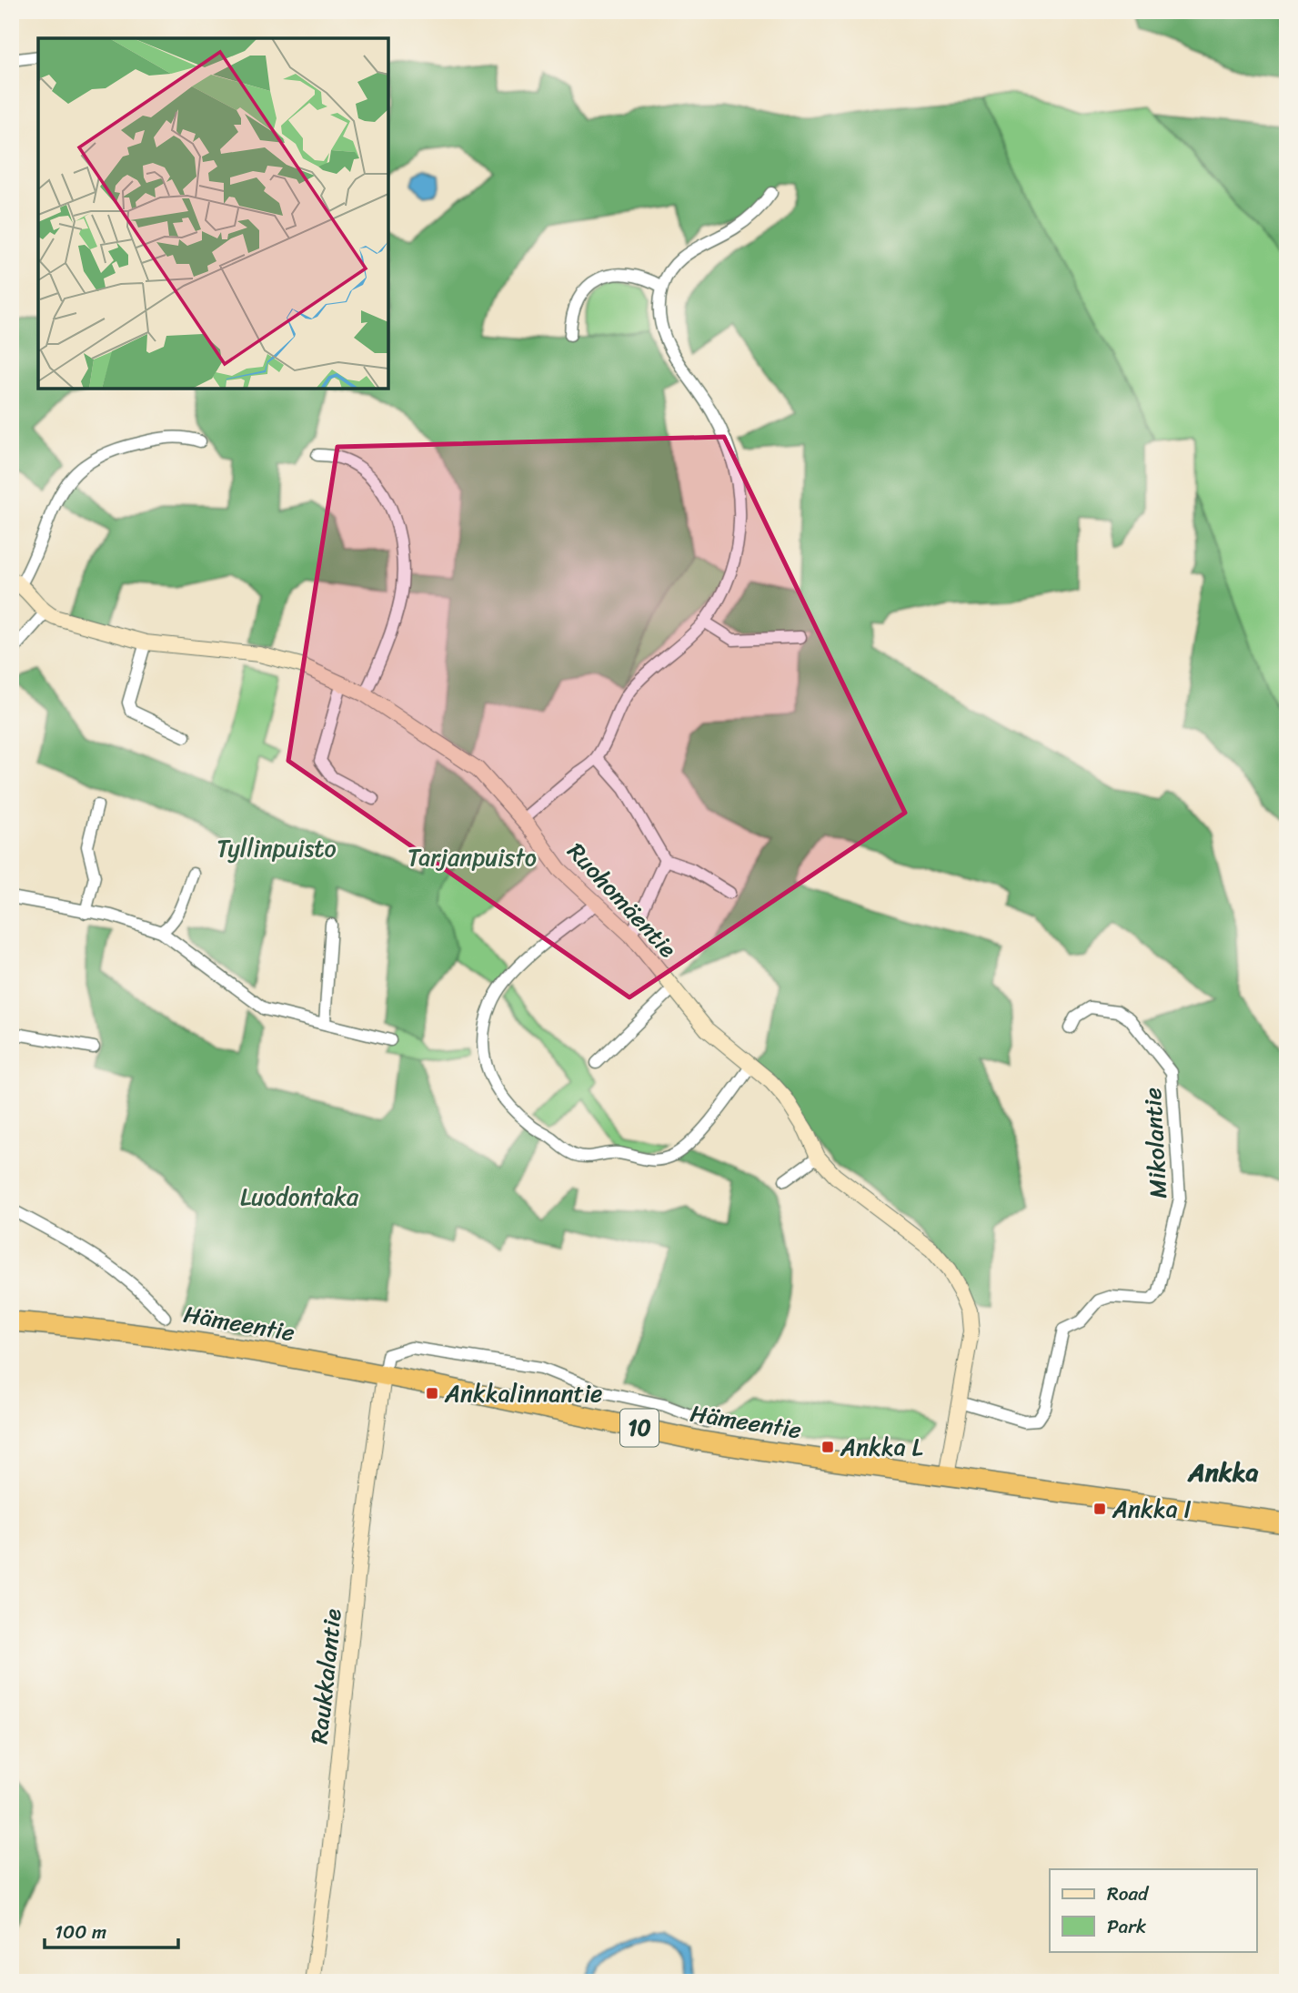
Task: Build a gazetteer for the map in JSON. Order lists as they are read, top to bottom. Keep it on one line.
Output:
{"streets":{"highway":["Hämeentie","10"],"street":["Ruohomäentie","Mikolantie","Raukkalantie"]},"crossings":[["Ruohomäentie","Mikolantie"],["Ruohomäentie","Hämeentie"],["Hämeentie","Raukkalantie"]],"districts":["Ankka"],"parks":["Tyllinpuisto","Tarjanpuisto","Luodontaka"],"places":{"transit":["Ankkalinnantie","Ankka L","Ankka I"]},"legend":["Road","Park"],"scale_bar":"100 m"}
